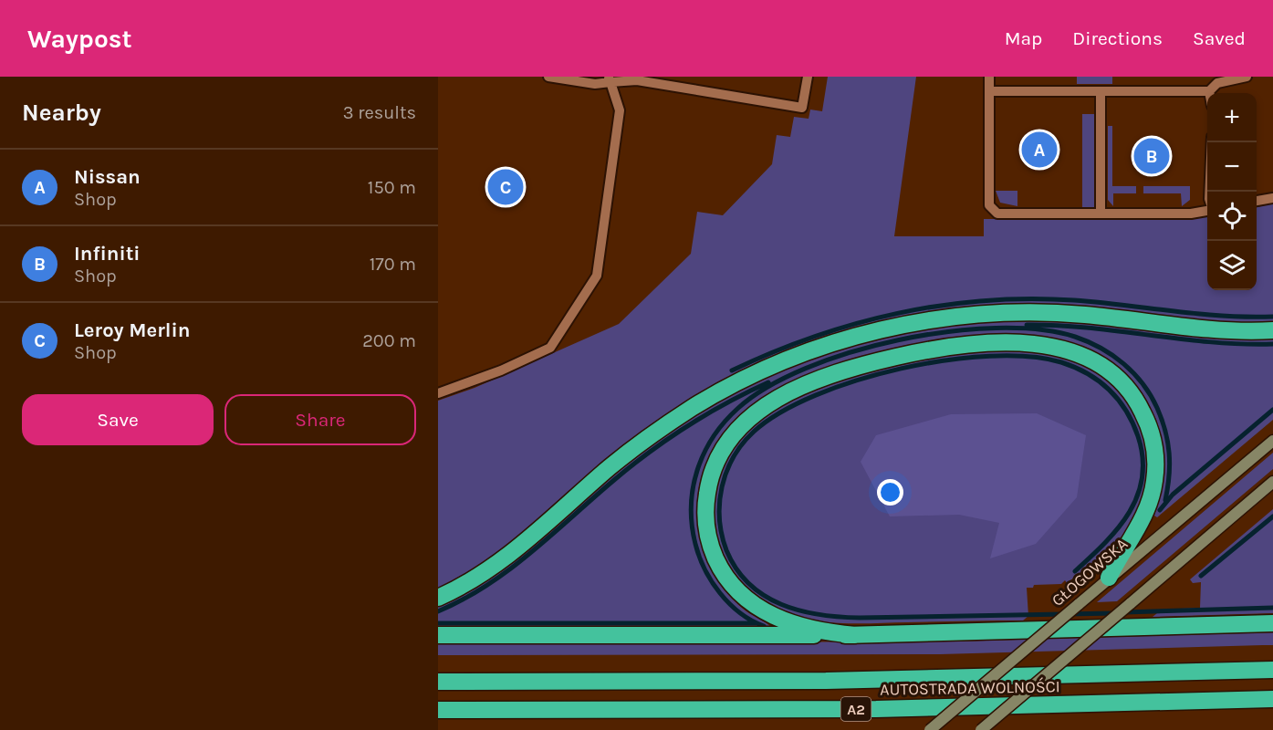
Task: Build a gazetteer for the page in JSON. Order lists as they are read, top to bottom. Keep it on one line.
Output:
{"streets":{"highway":["AUTOSTRADA WOLNOŚCI","A2"],"main road":["GŁOGOWSKA"]},"page":{"header":"Waypost","nav":["Map","Directions","Saved"],"heading":["Nearby","3 results"],"map_buttons":["+","−"],"pins":["A","B","C"],"list":[{"mark":"A","name":"Nissan","note":"Shop","value":"150 m"},{"mark":"B","name":"Infiniti","note":"Shop","value":"170 m"},{"mark":"C","name":"Leroy Merlin","note":"Shop","value":"200 m"}],"buttons":["Save","Share"]}}
